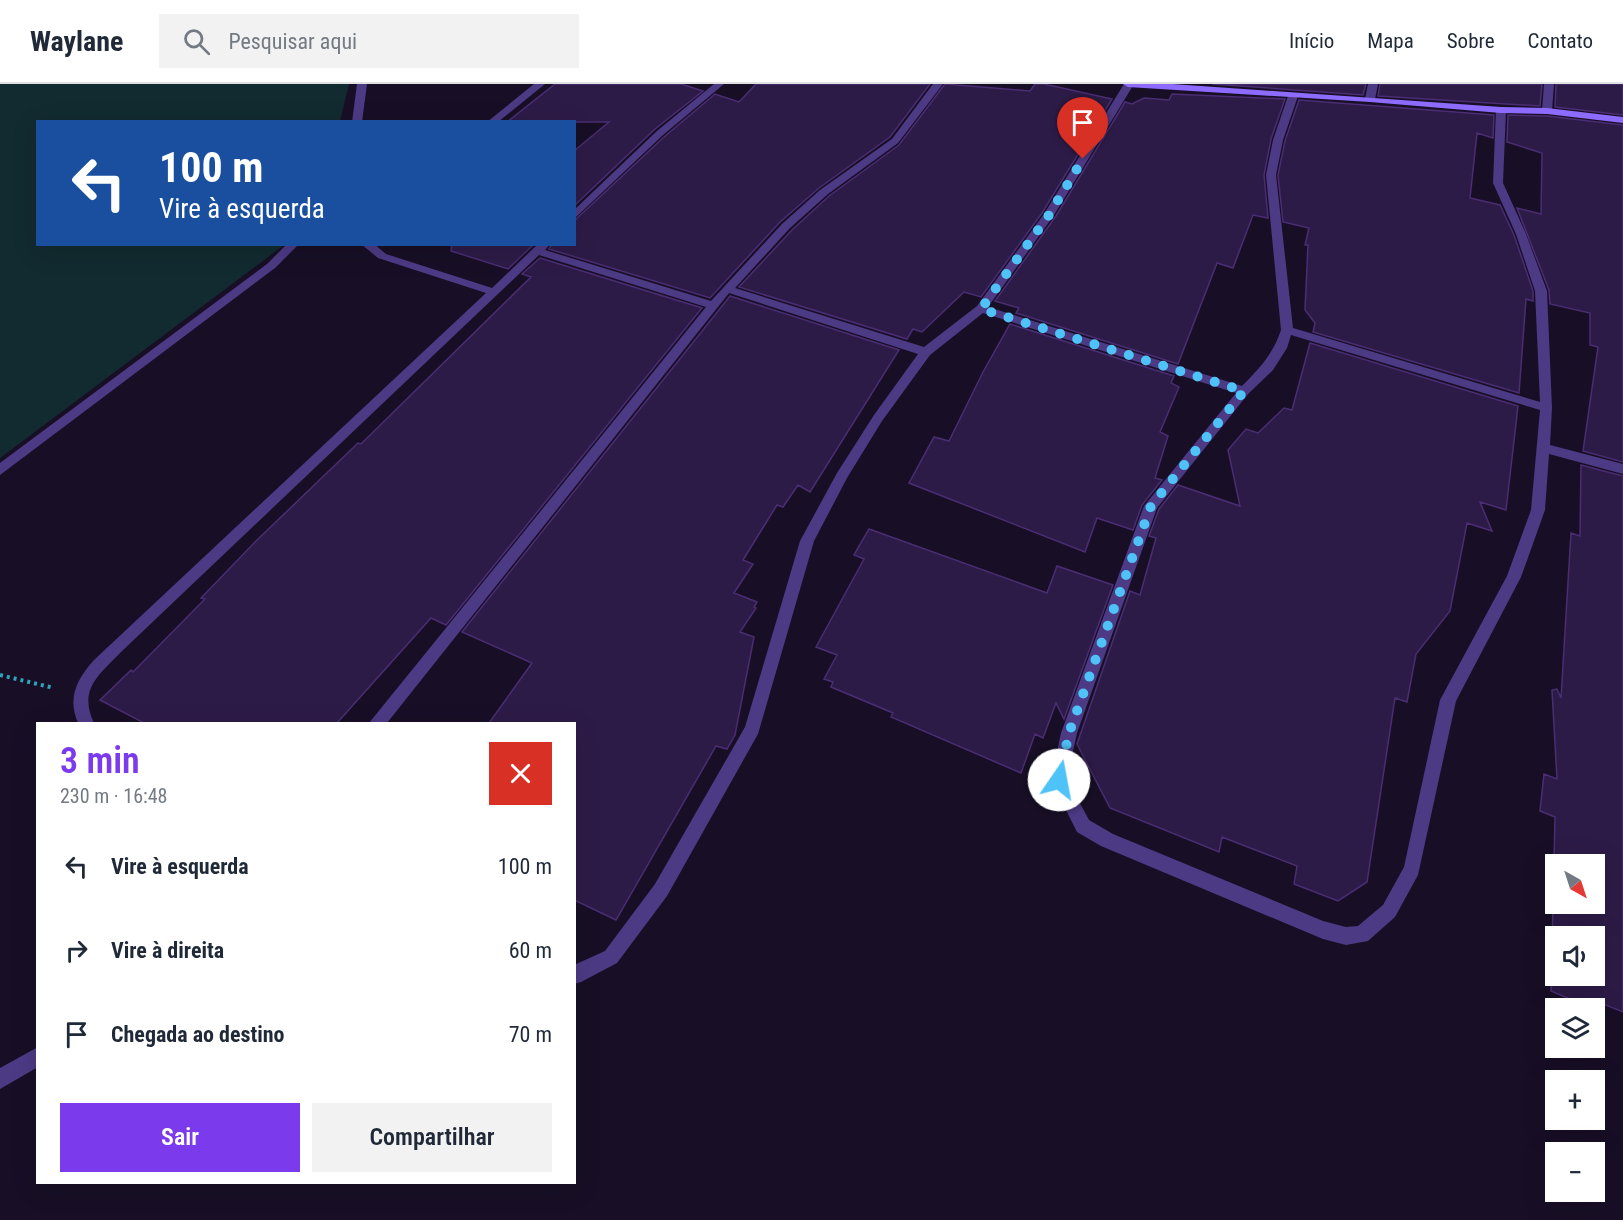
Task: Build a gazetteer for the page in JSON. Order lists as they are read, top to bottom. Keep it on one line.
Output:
{"north":"bottom right","page":{"header":"Waylane","search":"Pesquisar aqui","nav":["Início","Mapa","Sobre","Contato"],"turn":["100 m","Vire à esquerda"],"heading":["3 min","230 m · 16:48"],"list":[{"name":"Vire à esquerda","value":"100 m"},{"name":"Vire à direita","value":"60 m"},{"name":"Chegada ao destino","value":"70 m"}],"map_buttons":["+","−"],"buttons":["Sair","Compartilhar"]}}
